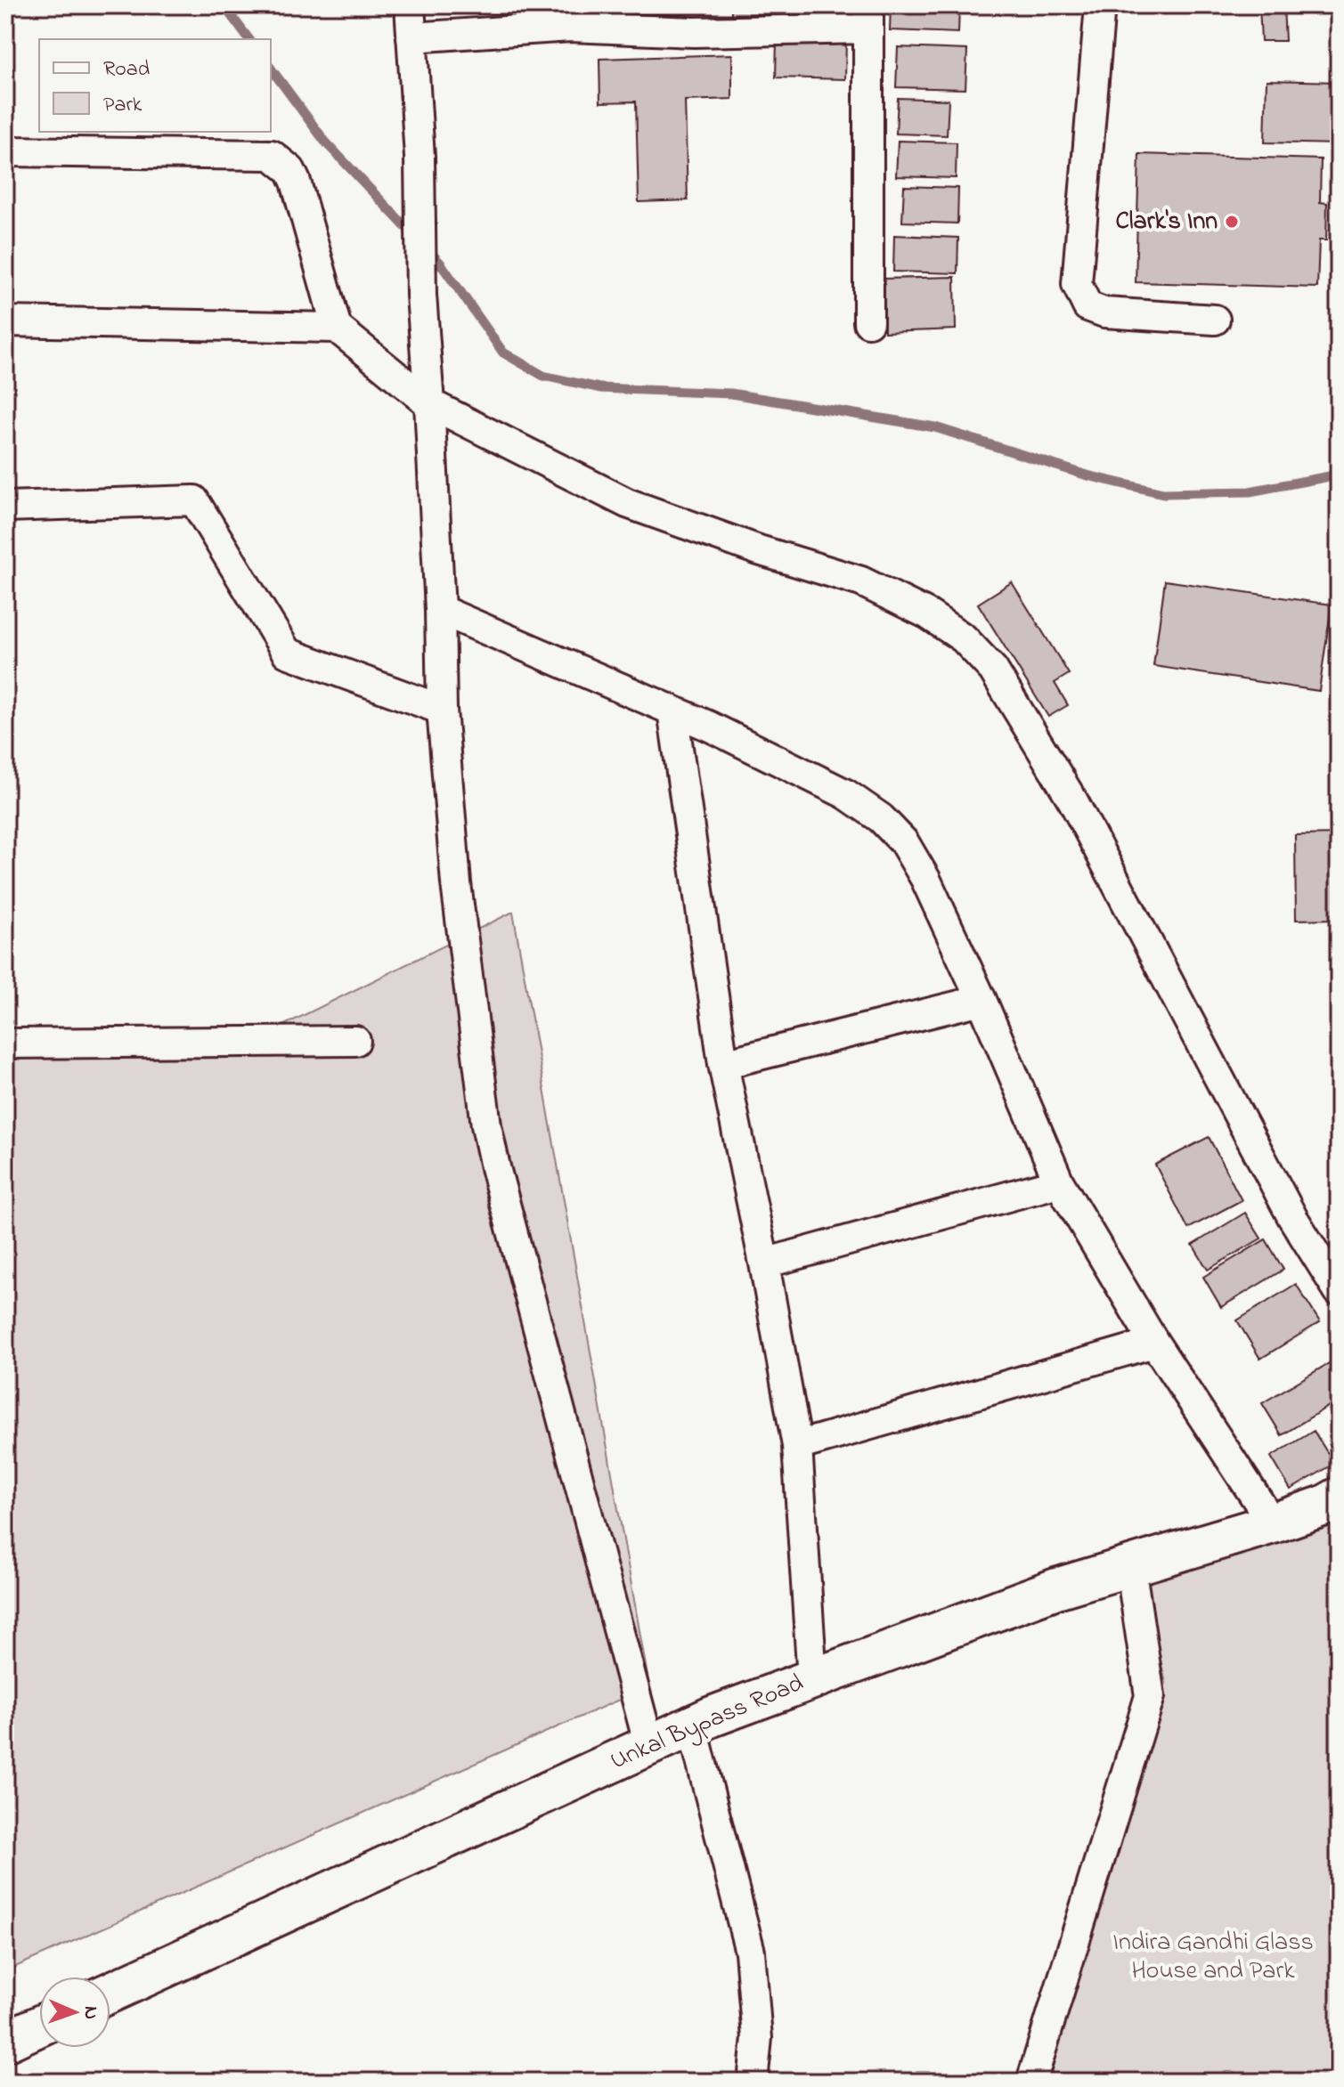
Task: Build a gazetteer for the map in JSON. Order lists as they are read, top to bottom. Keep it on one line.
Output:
{"streets":{"main road":["Unkal Bypass Road"]},"parks":["Indira Gandhi Glass House and Park"],"places":["Clark's Inn"],"legend":["Road","Park"],"north":"right"}
